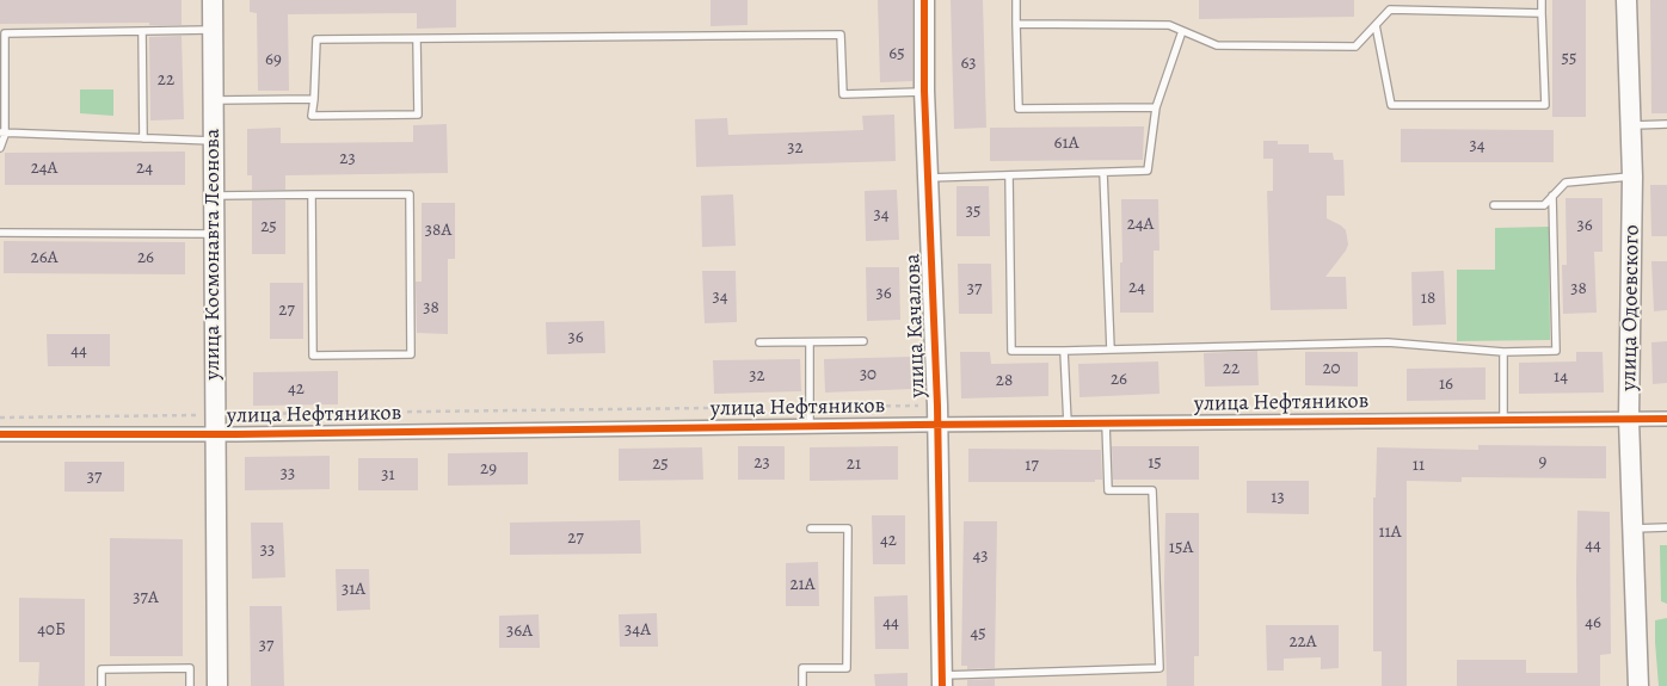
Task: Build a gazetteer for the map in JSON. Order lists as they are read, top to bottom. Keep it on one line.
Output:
{"streets":{"street":["улица Космонавта Леонова","улица Одоевского","улица Качалова","улица Нефтяников"]},"crossings":[["улица Космонавта Леонова","улица Нефтяников"],["улица Одоевского","улица Нефтяников"],["улица Качалова","улица Нефтяников"]],"house_numbers":["65","55","69","63","22","61А","34","32","23","24А","24","35","34","24А","36","25","38А","26А","26","24","37","38","36","34","18","38","27","36","44","22","20","30","32","14","26","28","16","42","9","23","15","25","21","17","11","29","33","31","37","13","11А","27","42","44","15А","33","43","21А","31А","37А","44","46","40Б","34А","36А","45","22А","37"]}
